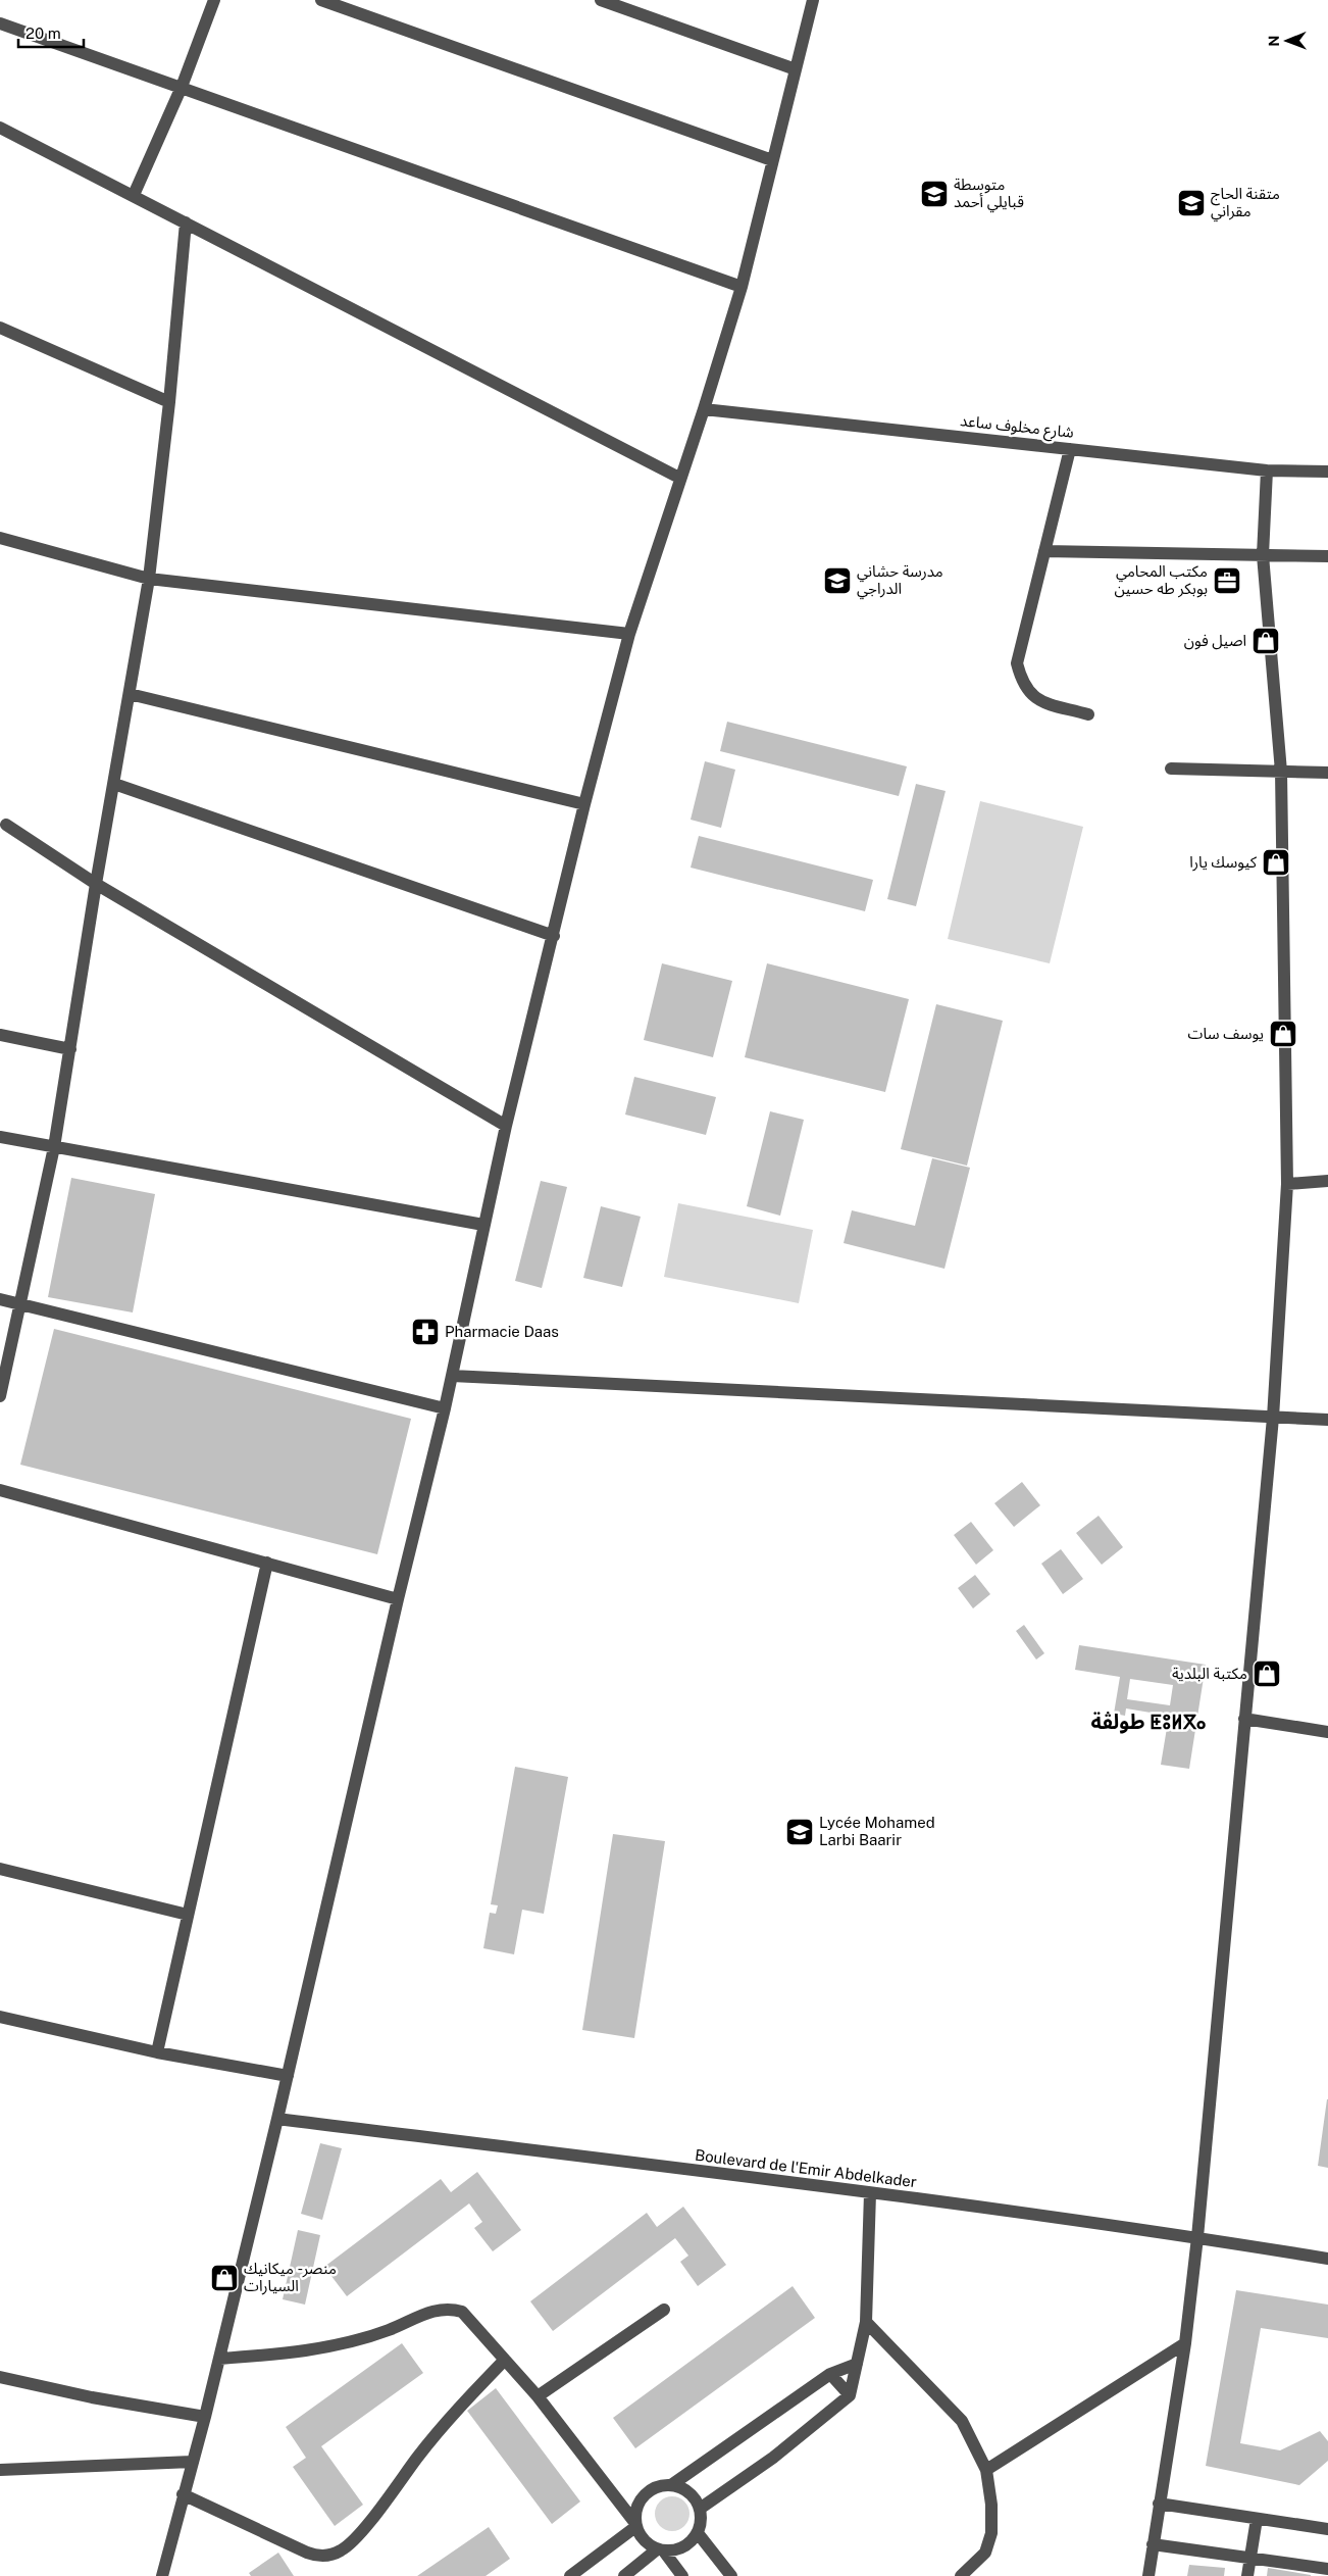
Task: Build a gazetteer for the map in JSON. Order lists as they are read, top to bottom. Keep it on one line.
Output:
{"streets":{"street":["شارع مخلوف ساعد","Boulevard de l'Emir Abdelkader"]},"districts":["طولڤة ⵟⵓⵍⴳⴰ"],"places":{"school or university":["متوسطة قبايلي أحمد","متقنة الحاج مقراني","مدرسة حشاني الدراجي","Lycée Mohamed Larbi Baarir"],"office":["مكتب المحامي بوبكر طه حسين"],"shop":["اصيل فون","كيوسك يارا","يوسف سات","مكتبة البلدية","منصر - ميكانيك السيارات"],"pharmacy":["Pharmacie Daas"]},"scale_bar":"20 m","north":"left"}
